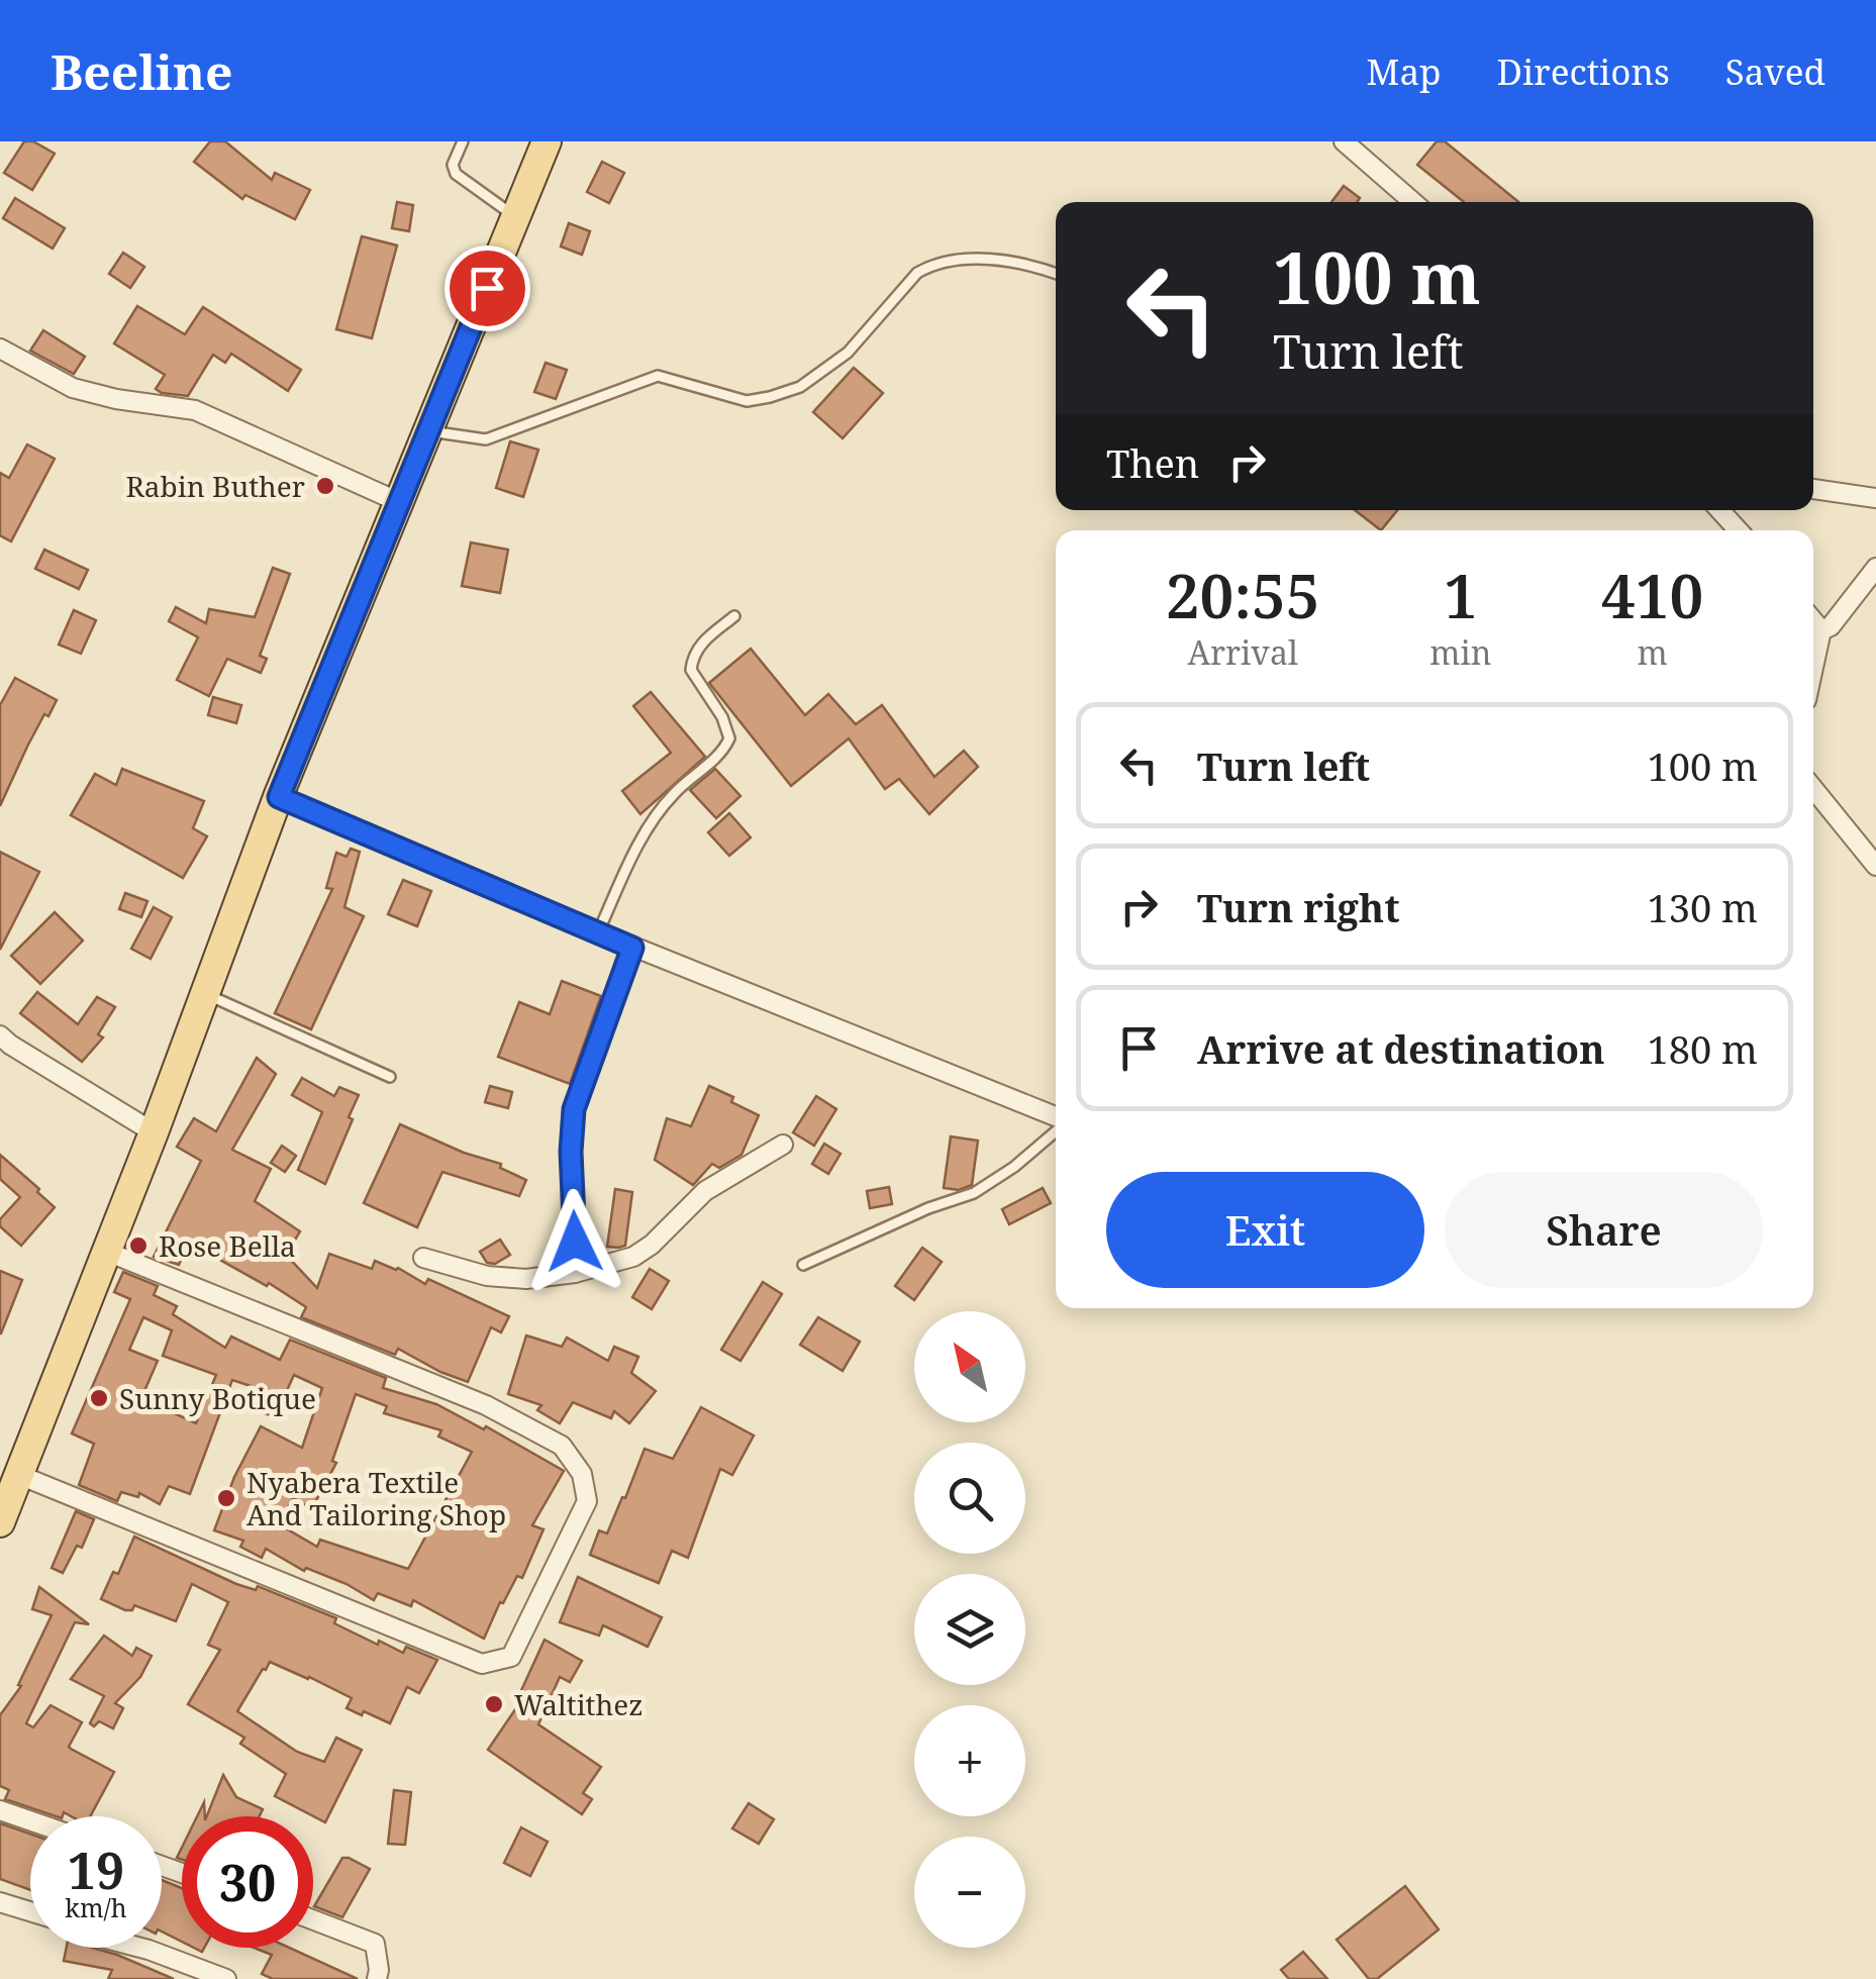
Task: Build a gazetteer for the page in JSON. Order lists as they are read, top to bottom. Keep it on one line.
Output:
{"places":["Rabin Buther","Rose Bella","Sunny Botique","Nyabera Textile And Tailoring Shop","Waltithez"],"north":"top left","page":{"header":"Beeline","nav":["Map","Directions","Saved"],"turn":["100 m","Turn left"],"then":"Then","eta":["20:55","Arrival","1","min","410","m"],"list":[{"name":"Turn left","value":"100 m"},{"name":"Turn right","value":"130 m"},{"name":"Arrive at destination","value":"180 m"}],"buttons":["Exit","Share"],"map_buttons":["+","−"],"speed":"19 km/h","limit":"30"}}
